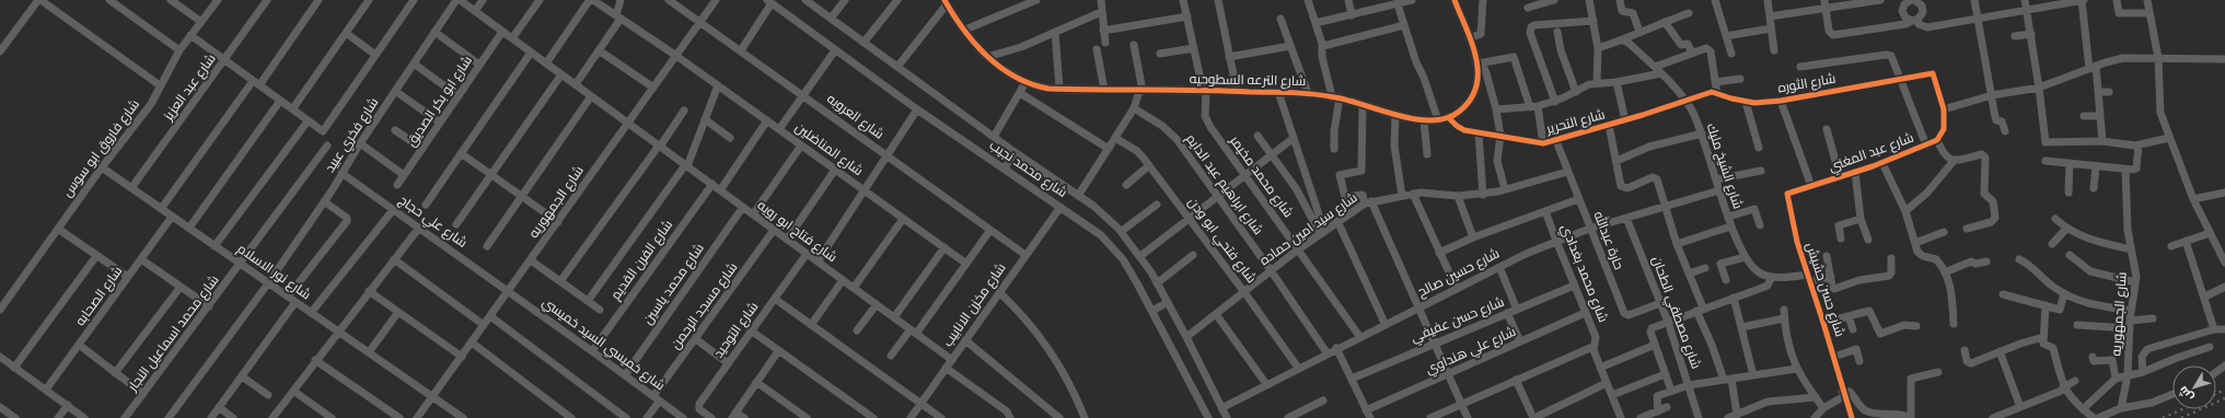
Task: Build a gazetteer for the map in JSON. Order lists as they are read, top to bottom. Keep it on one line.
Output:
{"streets":{"street":["شارع الترعه السطوحيه","شارع الثوره","شارع عبد العزيز","شارع ابو بكر الصديق","شارع العروبه","شارع التحرير","شارع فخري عبيد","شارع فاروق ابو سوس","شارع المناضلين","شارع عبد المغني","شارع الشيخ مليك","شارع محمد نجيب","شارع محمد مخيمر","شارع ابراهيم عبد الدايم","شارع الجمهوريه","شارع علي حجاج","شارع سيد امين حماده","شارع فتاح ابو رويه","شارع فتحي ابو ودن","حارة عبدالله","شارع الفرن القديم","شارع نور الاسلام","شارع حسين صالح","شارع محمد بغدادي","شارع محمد ياسين","شارع حسن حشيش","شارع الصحابه","شارع مخزن الانابيب","شارع مسجد الرحمن","شارع مصطفي الطحان","شارع حسن عفيفي","شارع التوحيد","شارع محمد اسماعيل النجار","شارع خميسي السيد خميسي","شارع علي هنداوي"]},"crossings":[["شارع الترعه السطوحيه","شارع التحرير"],["شارع الترعه السطوحيه","شارع محمد مخيمر"],["شارع الثوره","شارع التحرير"],["شارع الثوره","شارع الشيخ مليك"],["شارع عبد العزيز","شارع نور الاسلام"],["شارع العروبه","شارع الجمهوريه"],["شارع العروبه","شارع مخزن الانابيب"],["شارع التحرير","شارع الشيخ مليك"],["شارع التحرير","حارة عبدالله"],["شارع فخري عبيد","شارع علي حجاج"],["شارع فخري عبيد","شارع نور الاسلام"],["شارع فاروق ابو سوس","شارع نور الاسلام"],["شارع المناضلين","شارع الجمهوريه"],["شارع عبد المغني","شارع حسن حشيش"],["شارع الشيخ مليك","شارع حسين صالح"],["شارع محمد نجيب","شارع سيد امين حماده"],["شارع محمد نجيب","شارع حسين صالح"],["شارع محمد نجيب","شارع مخزن الانابيب"],["شارع محمد مخيمر","شارع سيد امين حماده"],["شارع محمد مخيمر","شارع حسين صالح"],["شارع ابراهيم عبد الدايم","شارع سيد امين حماده"],["شارع ابراهيم عبد الدايم","شارع حسين صالح"],["شارع الجمهوريه","شارع علي حجاج"],["شارع الجمهوريه","شارع فتاح ابو رويه"],["شارع الجمهوريه","شارع نور الاسلام"],["شارع الجمهوريه","شارع خميسي السيد خميسي"],["شارع علي حجاج","شارع خميسي السيد خميسي"],["شارع سيد امين حماده","شارع فتحي ابو ودن"],["شارع سيد امين حماده","حارة عبدالله"],["شارع فتاح ابو رويه","شارع الفرن القديم"],["شارع فتاح ابو رويه","شارع محمد ياسين"],["شارع فتاح ابو رويه","شارع مخزن الانابيب"],["شارع فتاح ابو رويه","شارع مسجد الرحمن"],["شارع فتاح ابو رويه","شارع التوحيد"],["شارع فتحي ابو ودن","شارع حسين صالح"],["حارة عبدالله","شارع حسين صالح"],["حارة عبدالله","شارع مصطفي الطحان"],["شارع الفرن القديم","شارع خميسي السيد خميسي"],["شارع نور الاسلام","شارع الصحابه"],["شارع نور الاسلام","شارع محمد اسماعيل النجار"],["شارع حسين صالح","شارع محمد بغدادي"],["شارع حسين صالح","شارع مصطفي الطحان"],["شارع محمد بغدادي","شارع حسن عفيفي"],["شارع محمد بغدادي","شارع علي هنداوي"],["شارع محمد ياسين","شارع خميسي السيد خميسي"],["شارع مسجد الرحمن","شارع خميسي السيد خميسي"]],"north":"bottom left"}
